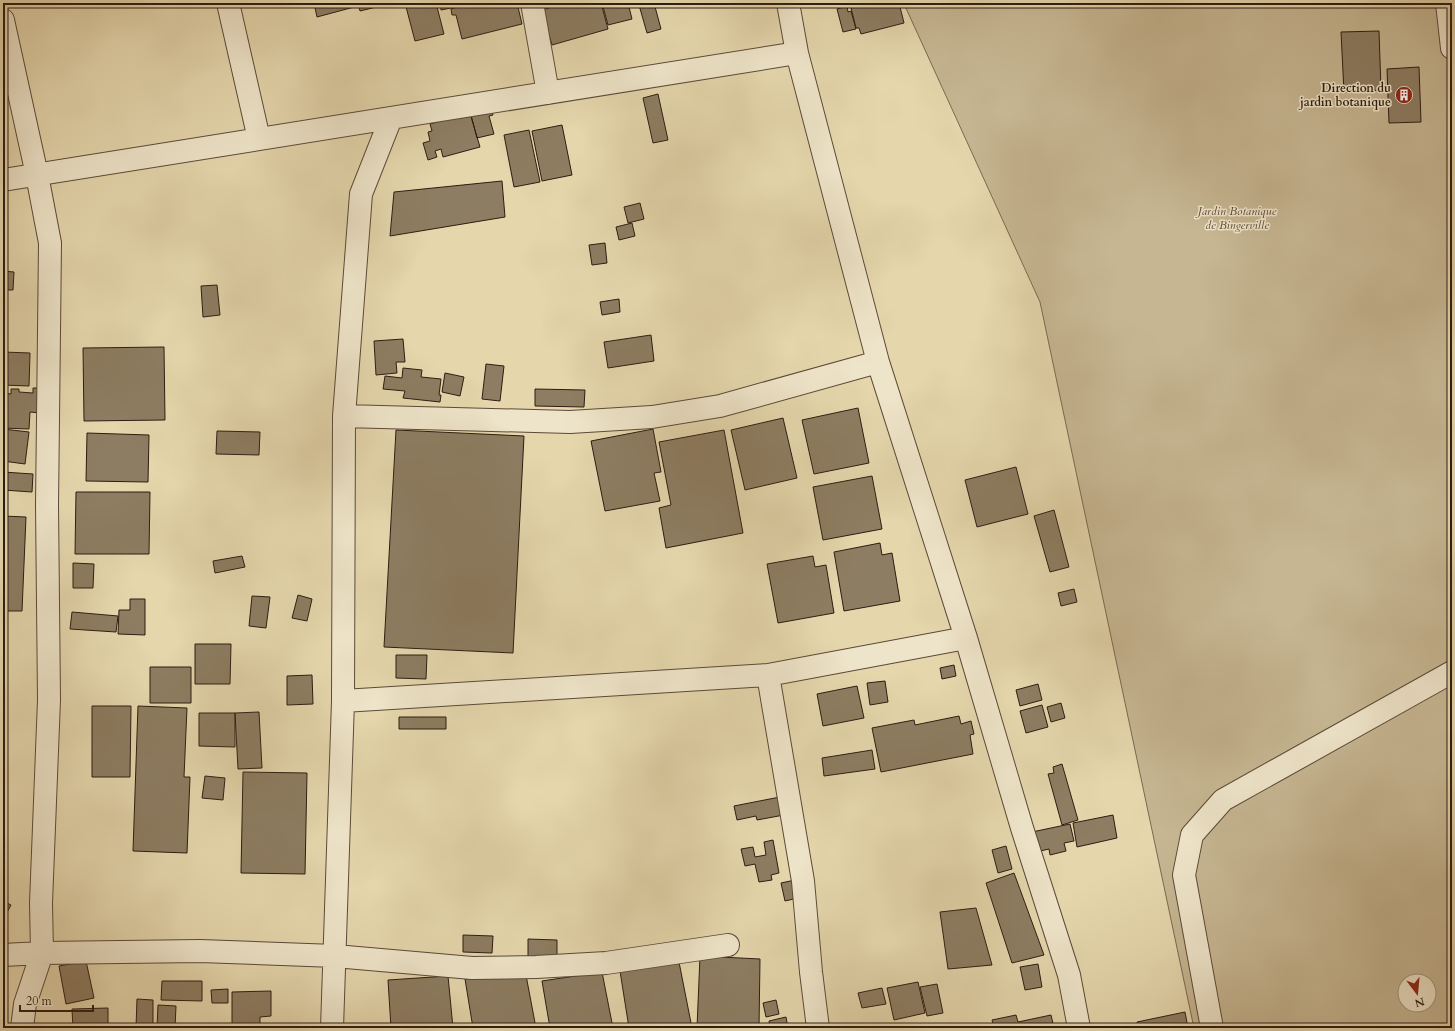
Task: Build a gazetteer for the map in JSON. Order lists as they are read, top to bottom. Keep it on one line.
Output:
{"parks":["Jardin Botanique de Bingerville"],"places":{"building":["Direction du jardin botanique"]},"scale_bar":"20 m","north":"bottom"}
